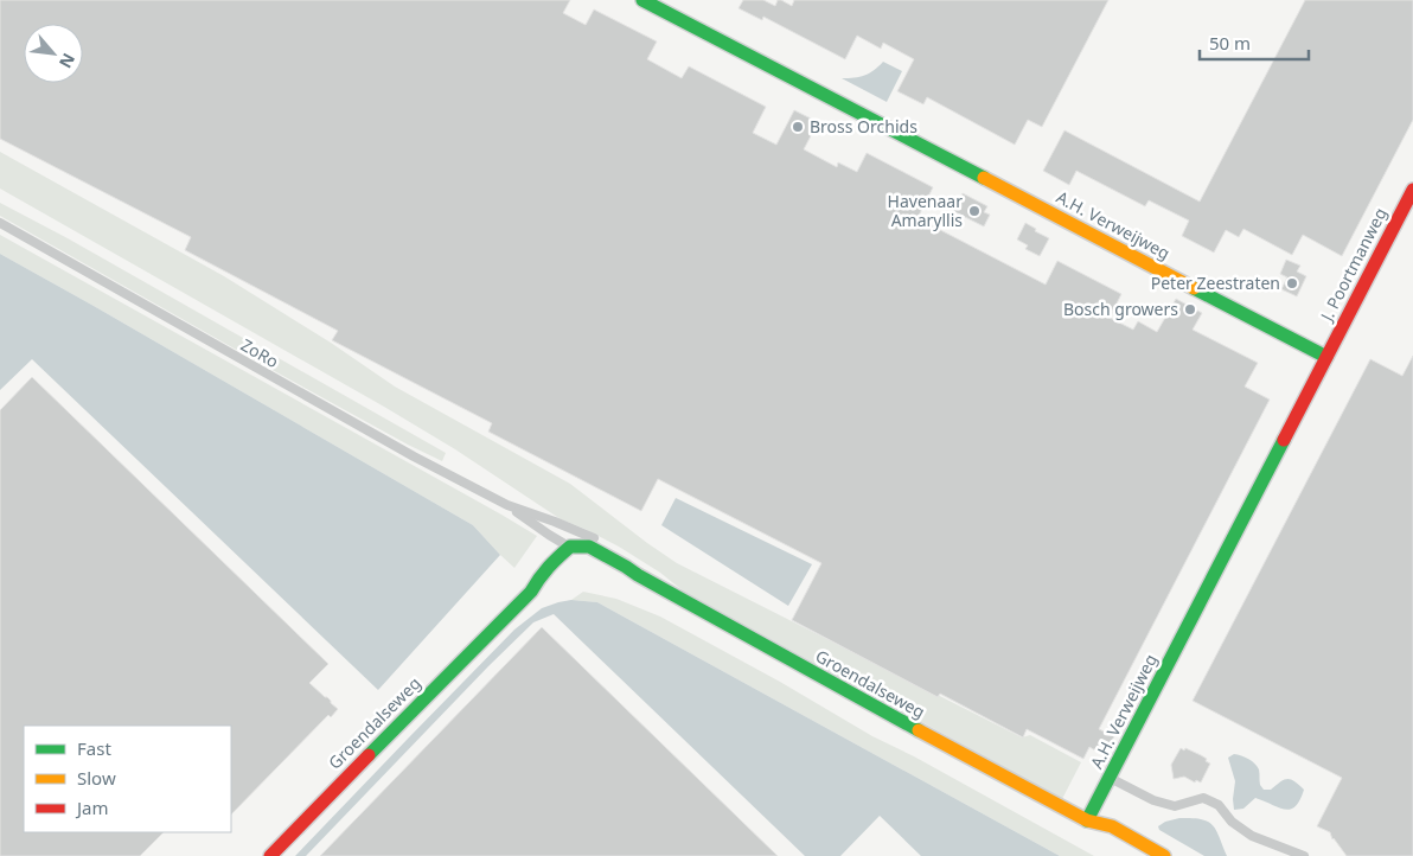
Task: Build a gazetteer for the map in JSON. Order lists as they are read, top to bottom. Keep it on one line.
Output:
{"streets":{"street":["A.H. Verweijweg","J. Poortmanweg","Groendalseweg"],"lane":["ZoRo"]},"crossings":[["A.H. Verweijweg","J. Poortmanweg"],["A.H. Verweijweg","Groendalseweg"],["ZoRo","Groendalseweg"]],"places":["Bross Orchids","Havenaar Amaryllis","Peter Zeestraten","Bosch growers"],"legend":["Fast","Slow","Jam"],"scale_bar":"50 m","north":"bottom right"}
